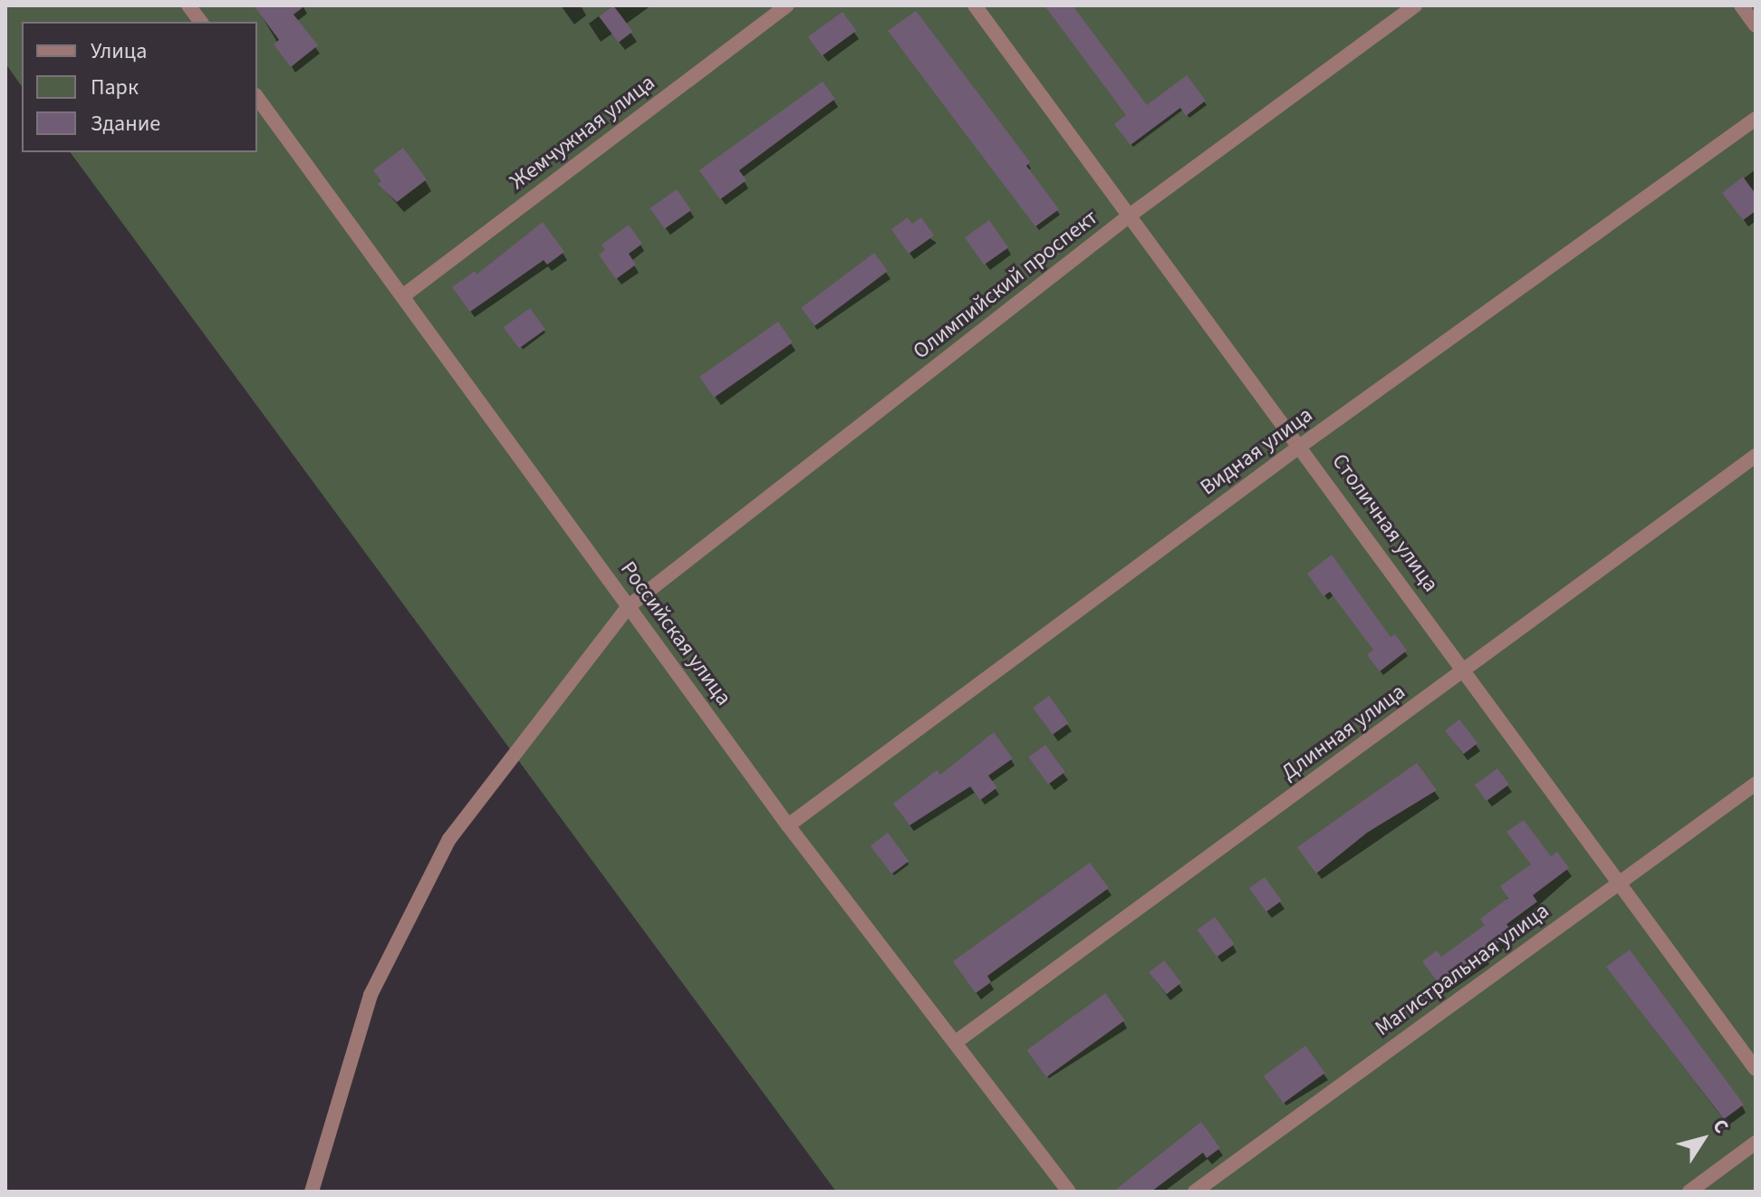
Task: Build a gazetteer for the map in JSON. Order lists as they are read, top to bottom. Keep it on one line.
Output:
{"streets":{"street":["Жемчужная улица","Олимпийский проспект","Видная улица","Столичная улица","Российская улица","Длинная улица","Магистральная улица"]},"crossings":[["Жемчужная улица","Российская улица"],["Олимпийский проспект","Столичная улица"],["Олимпийский проспект","Российская улица"],["Видная улица","Столичная улица"],["Видная улица","Российская улица"],["Столичная улица","Длинная улица"],["Столичная улица","Магистральная улица"],["Российская улица","Длинная улица"]],"legend":["Улица","Парк","Здание"],"north":"top right"}
